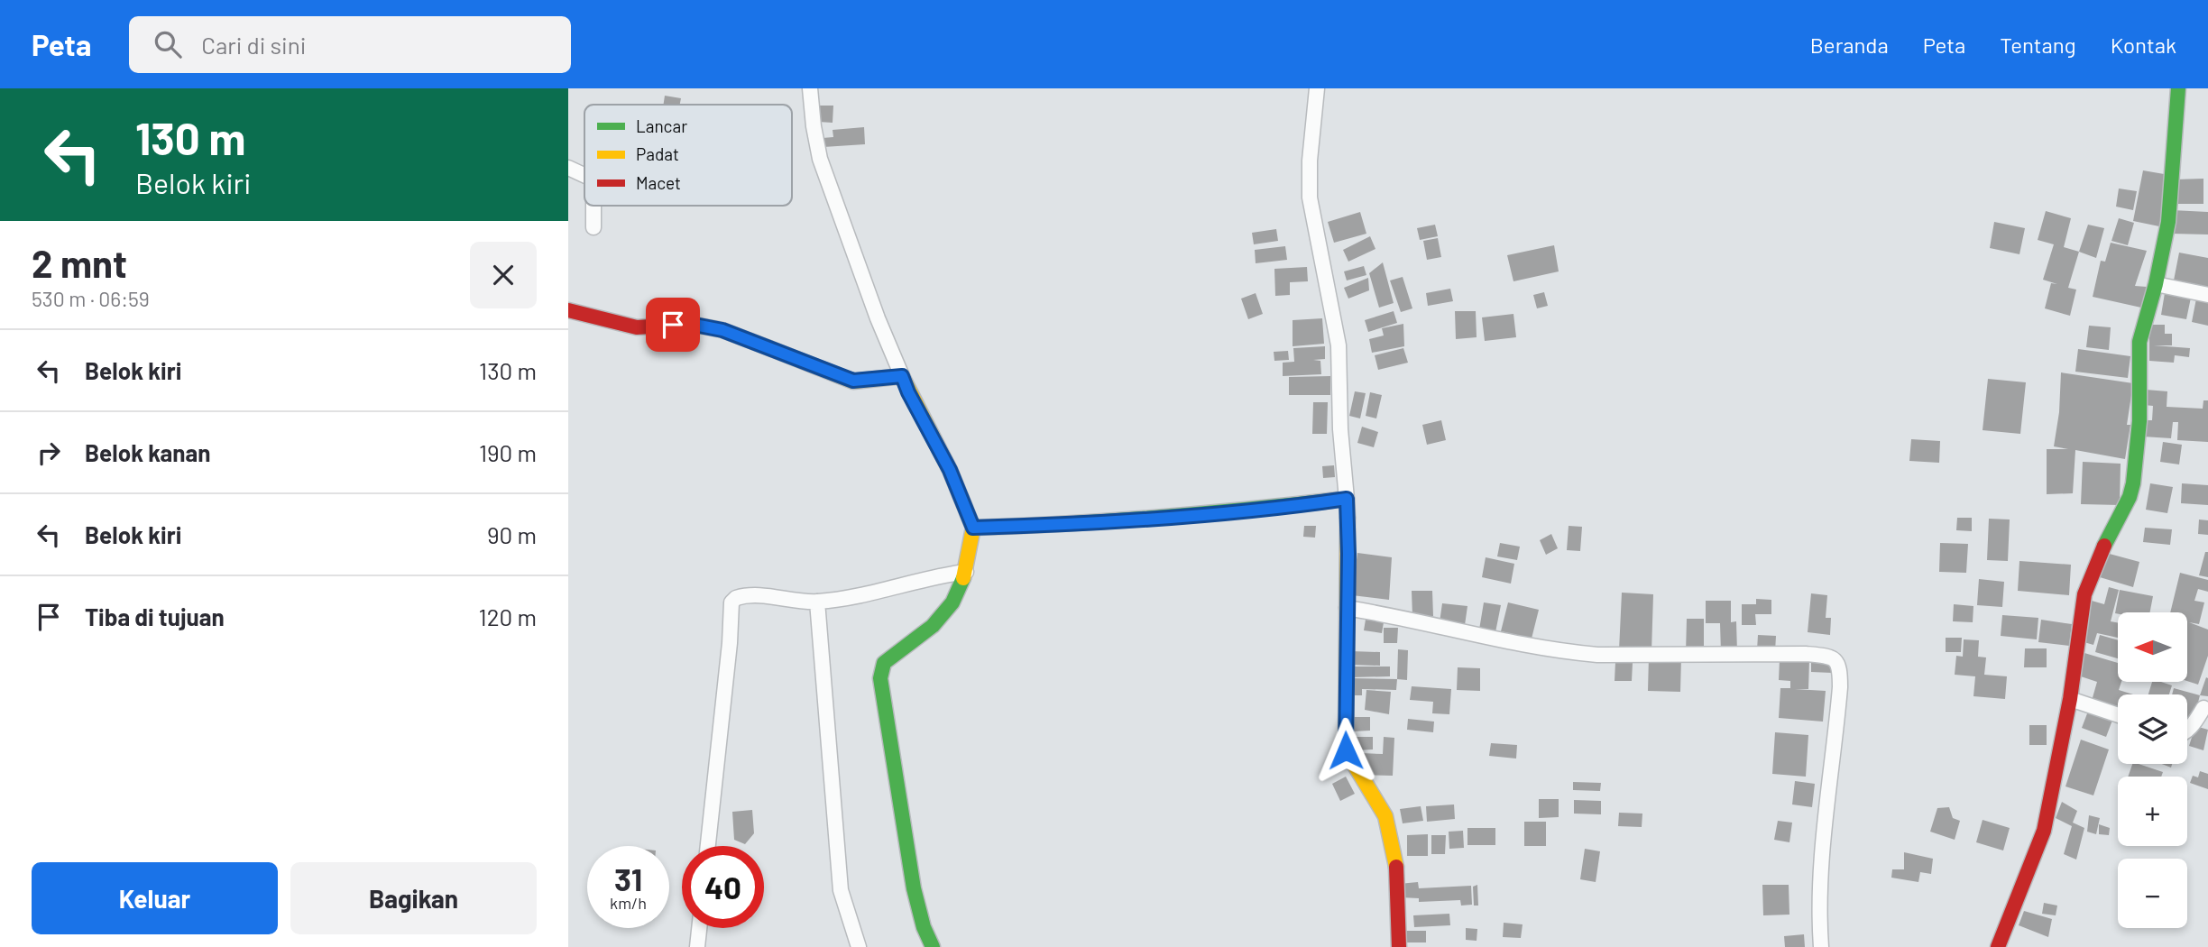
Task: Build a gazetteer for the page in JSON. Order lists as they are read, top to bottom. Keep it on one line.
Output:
{"legend":["Lancar","Padat","Macet"],"north":"left","page":{"header":"Peta","search":"Cari di sini","nav":["Beranda","Peta","Tentang","Kontak"],"turn":["130 m","Belok kiri"],"heading":["2 mnt","530 m · 06:59"],"list":[{"name":"Belok kiri","value":"130 m"},{"name":"Belok kanan","value":"190 m"},{"name":"Belok kiri","value":"90 m"},{"name":"Tiba di tujuan","value":"120 m"}],"map_buttons":["+","−"],"speed":"31 km/h","limit":"40","buttons":["Keluar","Bagikan"]}}
